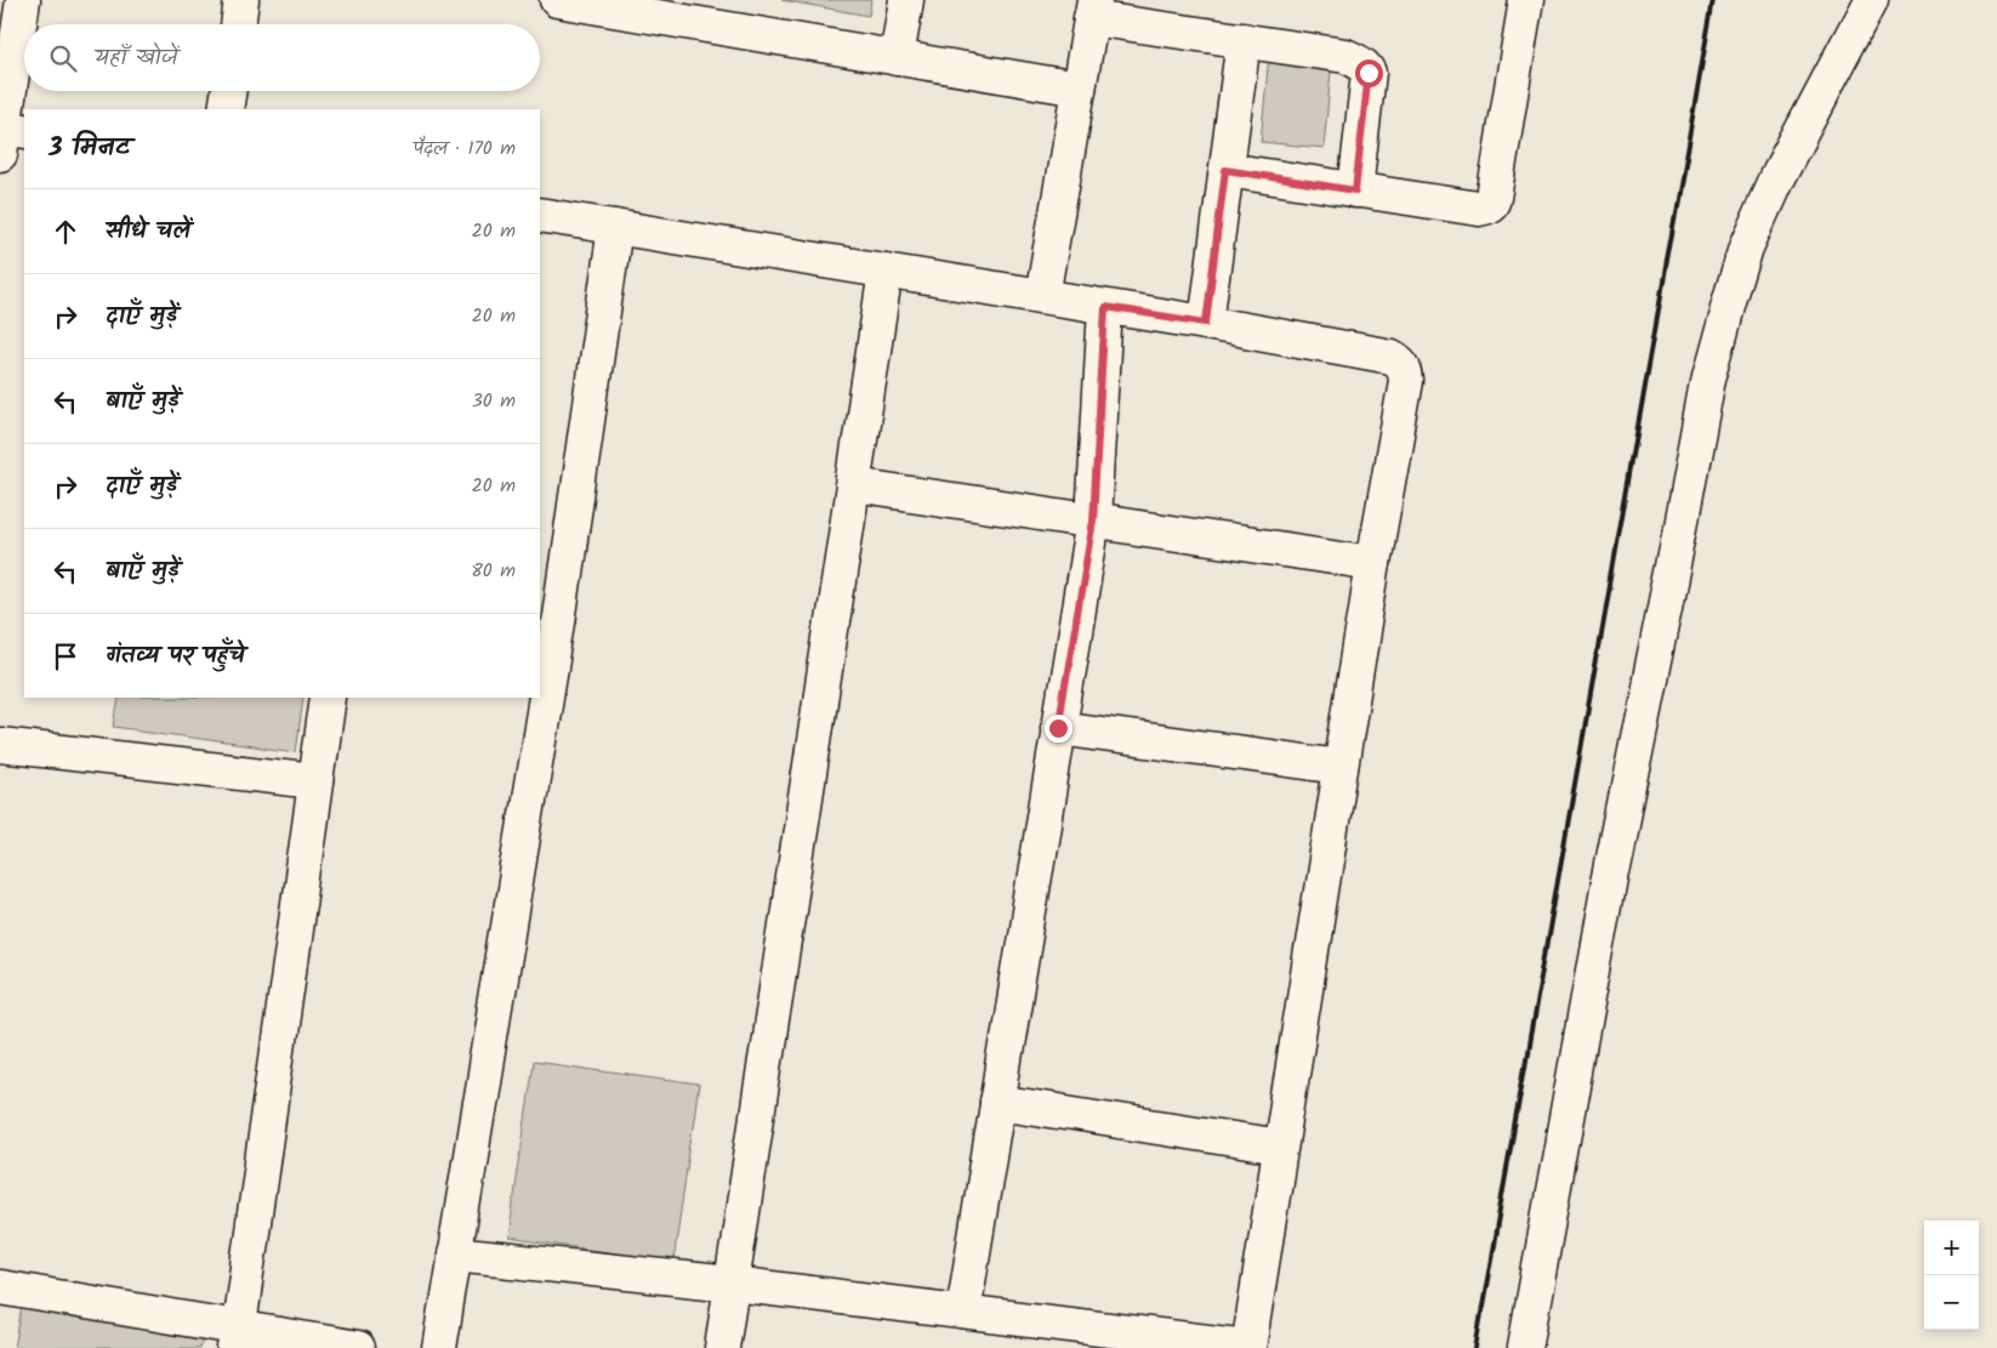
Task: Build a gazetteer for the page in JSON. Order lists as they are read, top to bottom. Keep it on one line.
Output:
{"page":{"search":"यहाँ खोजें","heading":["3 मिनट","पैदल · 170 m"],"list":[["सीधे चलें","20 m"],["दाएँ मुड़ें","20 m"],["बाएँ मुड़ें","30 m"],["दाएँ मुड़ें","20 m"],["बाएँ मुड़ें","80 m"],"गंतव्य पर पहुँचे"],"map_buttons":["+","−"]}}
